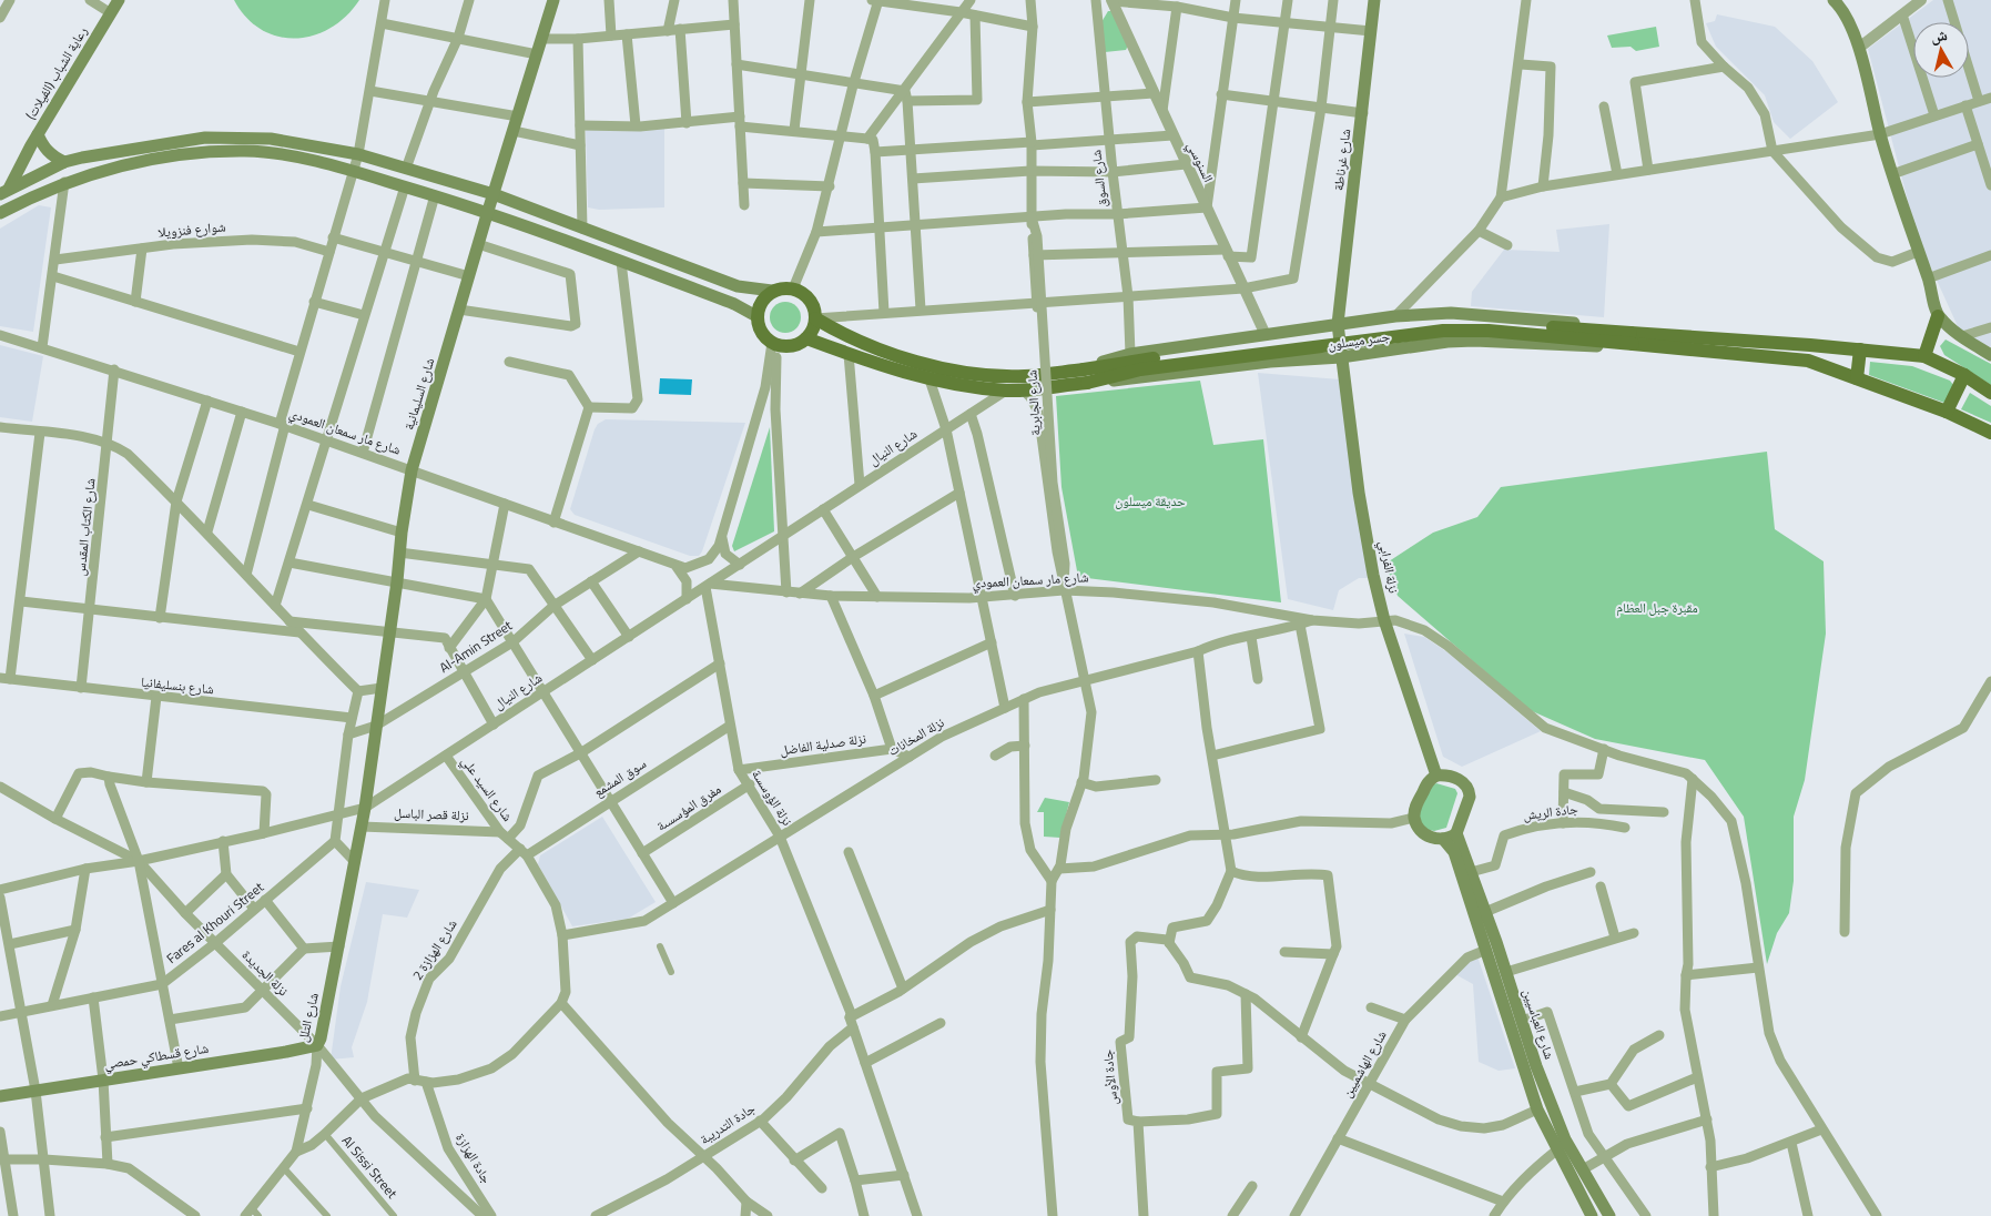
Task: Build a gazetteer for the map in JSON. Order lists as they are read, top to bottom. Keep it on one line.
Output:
{"streets":{"main road":["رعاية الشباب (الفيلات)","شارع غرناطة","جسر ميسلون","شارع السليمانية","نزلة الفرابي","شارع التلل","شارع العباسيين","شارع قسطاكي حمصي"],"street":["السنوسي","شارع السوق","شوارع فنزويلا","شارع الجابرية","شارع مار سمعان العمودي","شارع النيال","شارع الكتاب المقدس","Al-Amin Street","شارع بنسليفانيا","نزلة المخانات","نزلة صدلية الفاضل","سوق المشمع","شارع السيد علي","نزلة الؤوسسة","مفرق المؤسسىة","جادة الريش","نزلة قصر الباسل","Fares al Khouri Street","شارع الهزازة 2","نزلة الجديدة","شارع الهاشميين","جادة الأوس","جادة التدريبة","جادة الهزازة","Al Sissi Street"]},"crossings":[["شارع غرناطة","نزلة الفرابي"],["شارع السليمانية","شارع مار سمعان العمودي"],["شارع السليمانية","شارع النيال"],["شارع السليمانية","Al-Amin Street"],["شارع السليمانية","شارع التلل"],["شارع الجابرية","شارع مار سمعان العمودي"],["شارع مار سمعان العمودي","شارع النيال"],["شارع مار سمعان العمودي","شارع الكتاب المقدس"],["شارع مار سمعان العمودي","نزلة الفرابي"],["شارع مار سمعان العمودي","Al-Amin Street"],["شارع مار سمعان العمودي","نزلة المخانات"],["شارع مار سمعان العمودي","نزلة الؤوسسة"],["شارع النيال","شارع السيد علي"],["شارع النيال","نزلة الؤوسسة"],["شارع النيال","نزلة الجديدة"],["شارع النيال","شارع التلل"],["شارع الكتاب المقدس","شارع بنسليفانيا"],["نزلة الفرابي","شارع العباسيين"],["نزلة المخانات","شارع السيد علي"],["نزلة المخانات","نزلة الؤوسسة"],["نزلة صدلية الفاضل","نزلة الؤوسسة"],["سوق المشمع","شارع السيد علي"],["سوق المشمع","نزلة الؤوسسة"],["سوق المشمع","شارع الهزازة 2"],["شارع السيد علي","نزلة قصر الباسل"],["شارع السيد علي","شارع الهزازة 2"],["نزلة الؤوسسة","مفرق المؤسسىة"],["نزلة الؤوسسة","جادة التدريبة"],["جادة الريش","شارع العباسيين"],["نزلة قصر الباسل","شارع التلل"],["Fares al Khouri Street","نزلة الجديدة"],["شارع الهزازة 2","جادة الهزازة"],["نزلة الجديدة","شارع التلل"],["نزلة الجديدة","شارع قسطاكي حمصي"],["شارع التلل","شارع قسطاكي حمصي"],["شارع العباسيين","شارع الهاشميين"]],"parks":["حديقة ميسلون","مقبرة جبل العظام"],"north":"top"}
